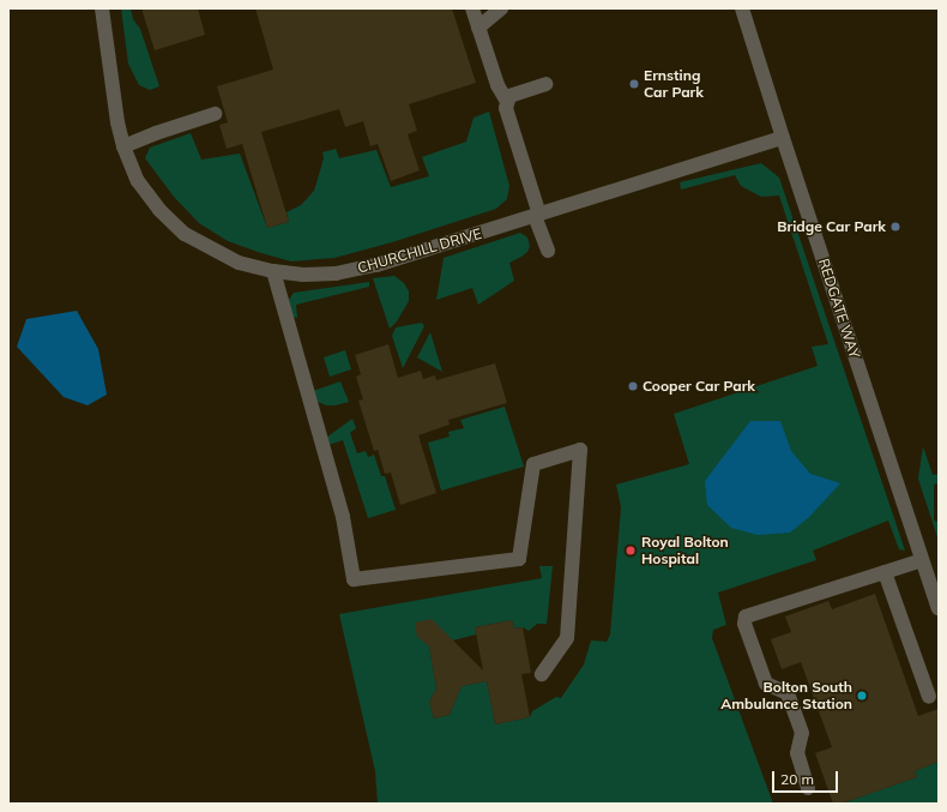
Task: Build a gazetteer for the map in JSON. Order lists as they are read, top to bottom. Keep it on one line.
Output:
{"streets":{"street":["CHURCHILL DRIVE","REDGATE WAY"]},"crossings":[["CHURCHILL DRIVE","REDGATE WAY"]],"places":["Ernsting Car Park","Bridge Car Park","Cooper Car Park","Royal Bolton Hospital","Bolton South Ambulance Station"],"scale_bar":"20 m"}
